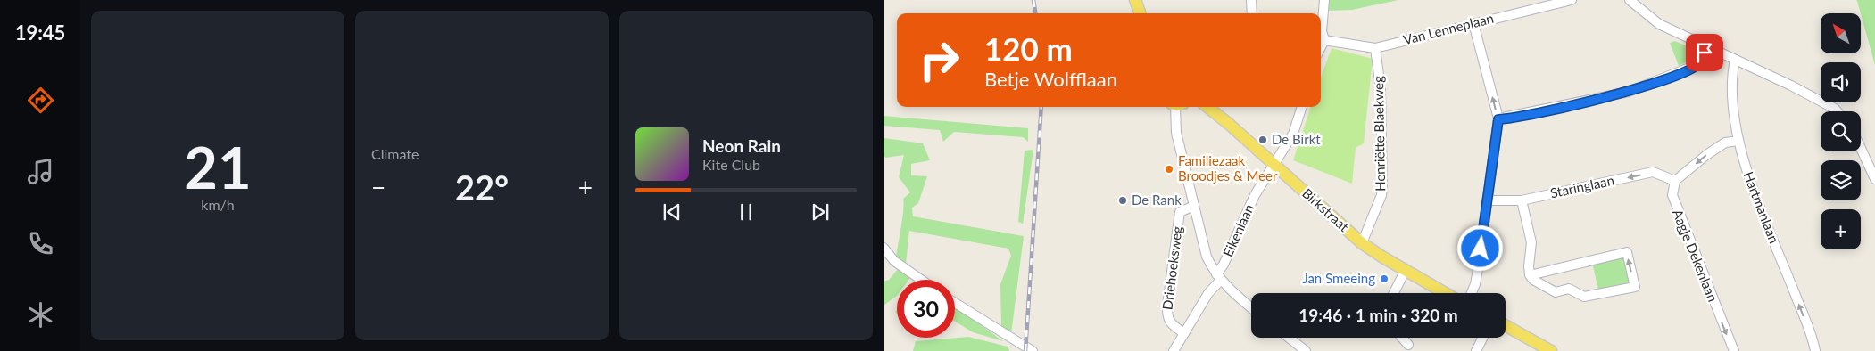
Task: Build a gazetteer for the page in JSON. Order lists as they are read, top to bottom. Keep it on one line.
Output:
{"streets":{"main road":["Birkstraat"],"street":["Van Lenneplaan","Henriëtte Blaekweg","Staringlaan","Hartmanlaan","Eikenlaan","Aagje Dekenlaan","Driehoeksweg"]},"crossings":[["Van Lenneplaan","Henriëtte Blaekweg"],["Henriëtte Blaekweg","Birkstraat"],["Staringlaan","Aagje Dekenlaan"],["Birkstraat","Eikenlaan"],["Eikenlaan","Driehoeksweg"]],"one_way":["Staringlaan","Hartmanlaan","Aagje Dekenlaan"],"places":["De Birkt","Familiezaak Broodjes & Meer","De Rank","Jan Smeeing"],"north":"top left","page":{"tabs":"19:45","tile":[["21","km/h"],"Climate"],"map_buttons":"+","turn":["120 m","Betje Wolfflaan"],"song":["Neon Rain","Kite Club"],"heat":["−","22°","+"],"limit":"30","trip":"19:46 · 1 min · 320 m"}}
